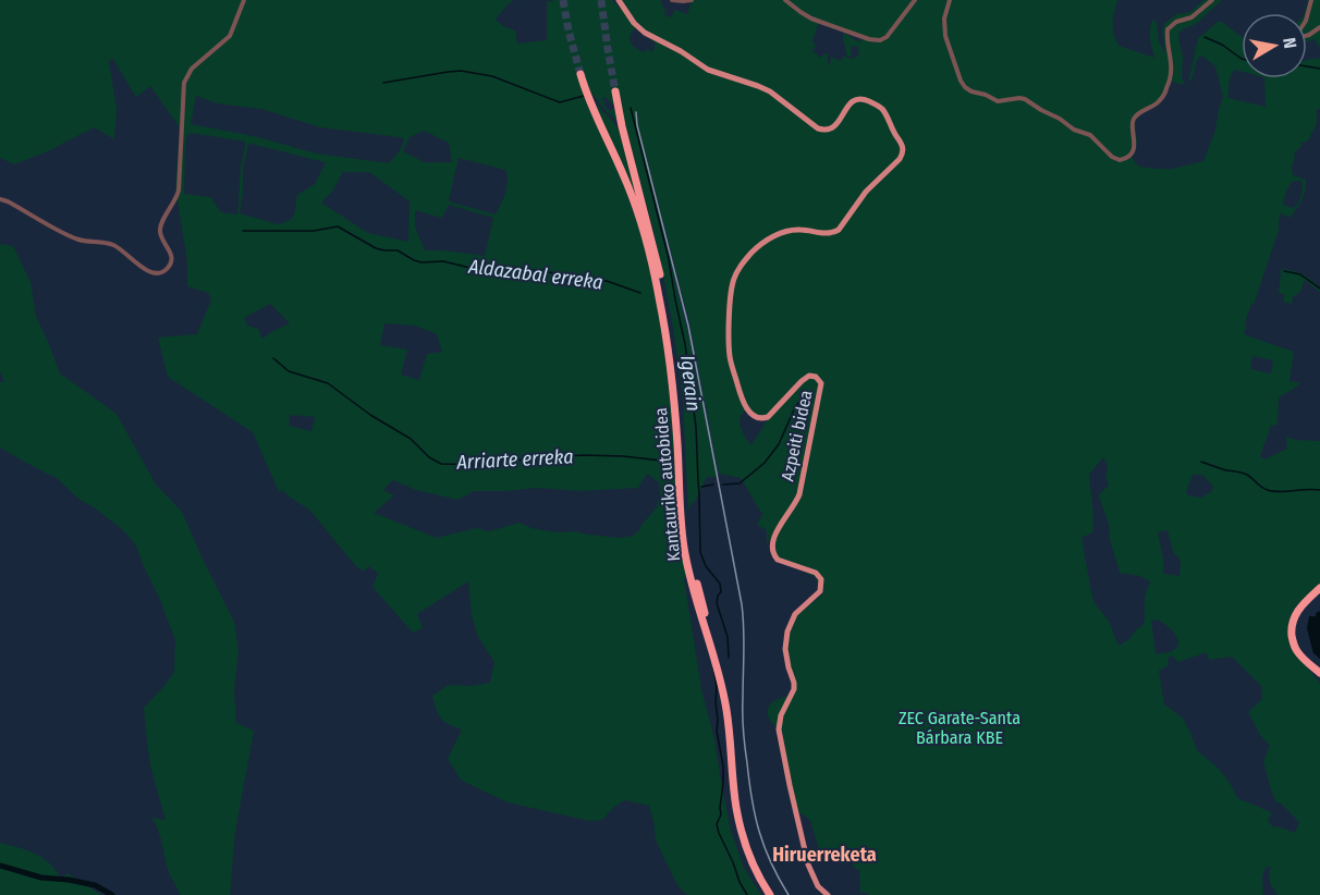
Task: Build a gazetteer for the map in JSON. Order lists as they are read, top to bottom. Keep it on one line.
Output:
{"streets":{"highway":["Kantauriko autobidea"],"main road":["Azpeiti bidea"]},"districts":["Hiruerreketa"],"water":["Aldazabal erreka","Igerain","Arriarte erreka"],"parks":["ZEC Garate-Santa Bárbara KBE"],"north":"right"}
